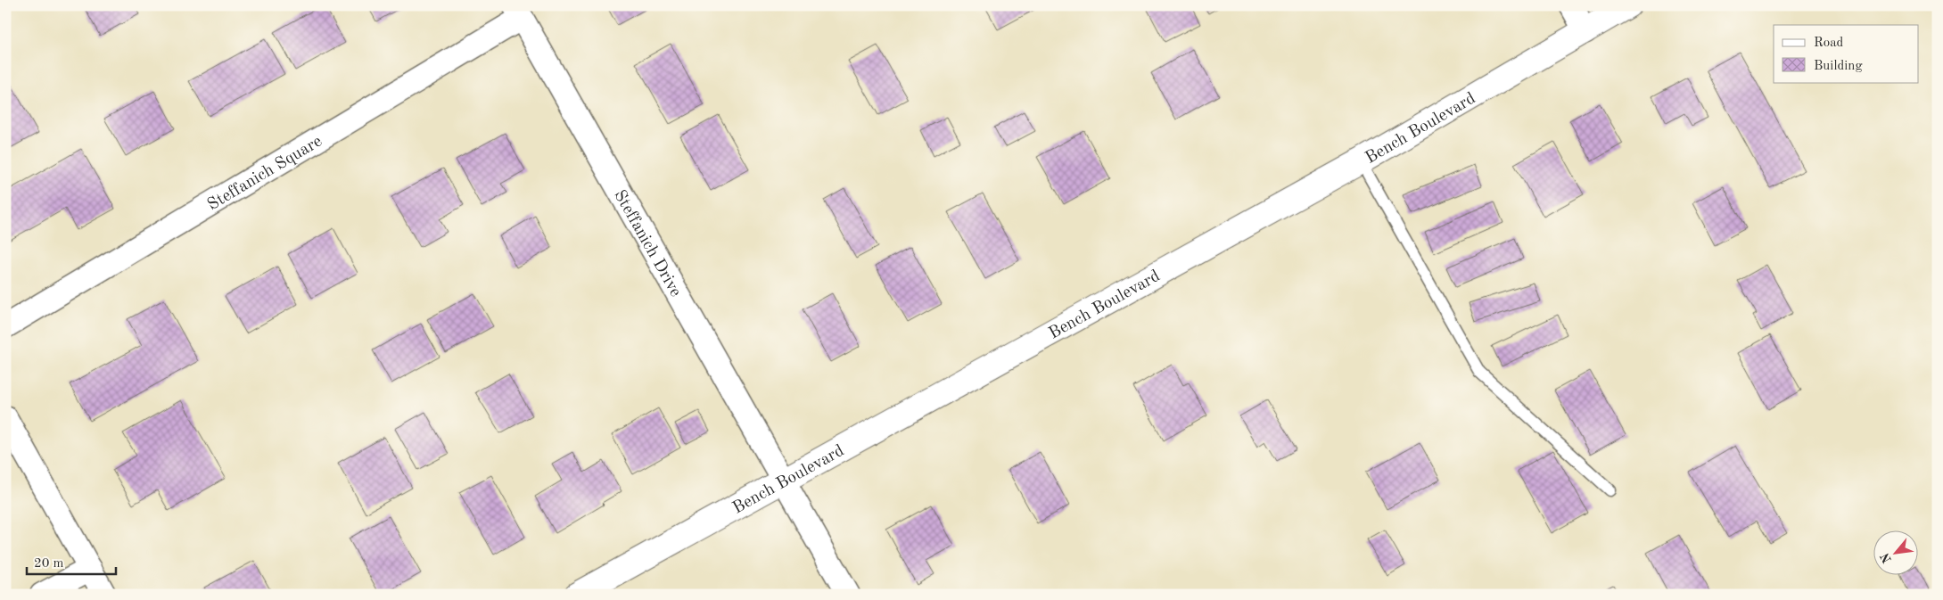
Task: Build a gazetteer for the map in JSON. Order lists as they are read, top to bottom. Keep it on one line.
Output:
{"streets":{"main road":["Bench Boulevard"],"street":["Steffanich Square","Steffanich Drive"]},"crossings":[["Bench Boulevard","Steffanich Drive"],["Steffanich Square","Steffanich Drive"]],"legend":["Road","Building"],"scale_bar":"20 m","north":"bottom left"}
